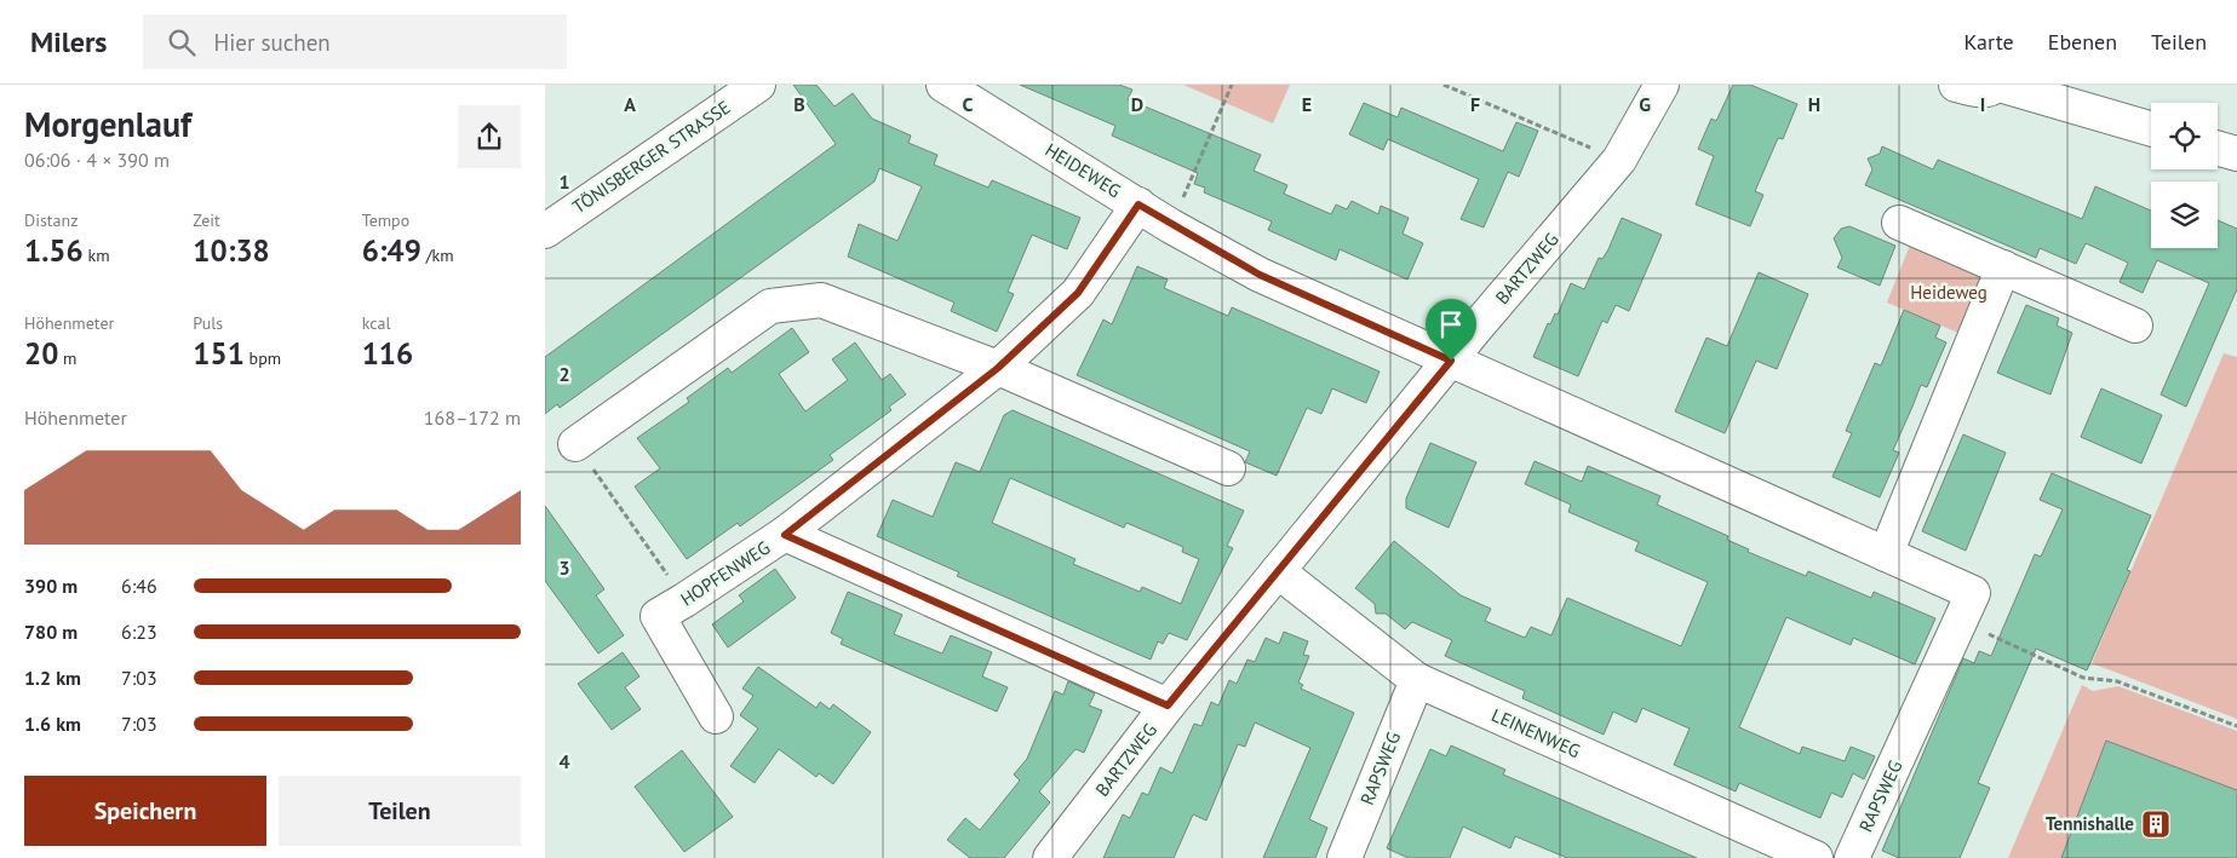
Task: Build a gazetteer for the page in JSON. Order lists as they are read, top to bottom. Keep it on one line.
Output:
{"streets":{"street":["TÖNISBERGER STRASSE","HEIDEWEG","BARTZWEG","HOPFENWEG","LEINENWEG","RAPSWEG"]},"crossings":[["HEIDEWEG","BARTZWEG"],["HEIDEWEG","HOPFENWEG"],["HEIDEWEG","RAPSWEG"],["BARTZWEG","LEINENWEG"],["LEINENWEG","RAPSWEG"]],"parks":["Heideweg"],"places":{"building":["Tennishalle"]},"page":{"header":"Milers","search":"Hier suchen","nav":["Karte","Ebenen","Teilen"],"heading":["Morgenlauf","06:06 · 4 × 390 m"],"stats":[["Distanz","1.56 km"],["Zeit","10:38"],["Tempo","6:49 /km"],["Höhenmeter","20 m"],["Puls","151 bpm"],["kcal","116"]],"chart":["Höhenmeter","168–172 m"],"list":[{"name":"390 m","note":"6:46"},{"name":"780 m","note":"6:23"},{"name":"1.2 km","note":"7:03"},{"name":"1.6 km","note":"7:03"}],"buttons":["Speichern","Teilen"]},"grid":{"columns":["A","B","C","D","E","F","G","H","I"],"rows":["1","2","3","4"]}}
